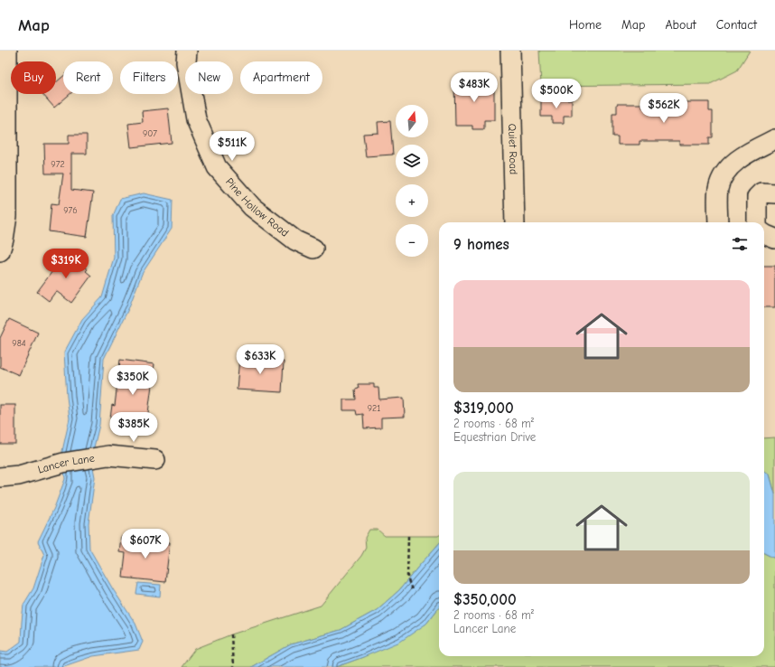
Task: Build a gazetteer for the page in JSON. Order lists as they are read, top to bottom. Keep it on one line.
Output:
{"streets":{"street":["Quiet Road","Pine Hollow Road","Lancer Lane"]},"house_numbers":["907","972","976","984","921"],"north":"top","page":{"header":"Map","nav":["Home","Map","About","Contact"],"chip":["Buy","Rent","Filters","New","Apartment"],"price":["$483K","$500K","$562K","$511K","$319K","$633K","$350K","$385K","$607K"],"map_buttons":["+","−"],"heading":"9 homes","list":[{"name":"$319,000","note":"2 rooms · 68 m² · Equestrian Drive"},{"name":"$350,000","note":"2 rooms · 68 m² · Lancer Lane"}]}}
